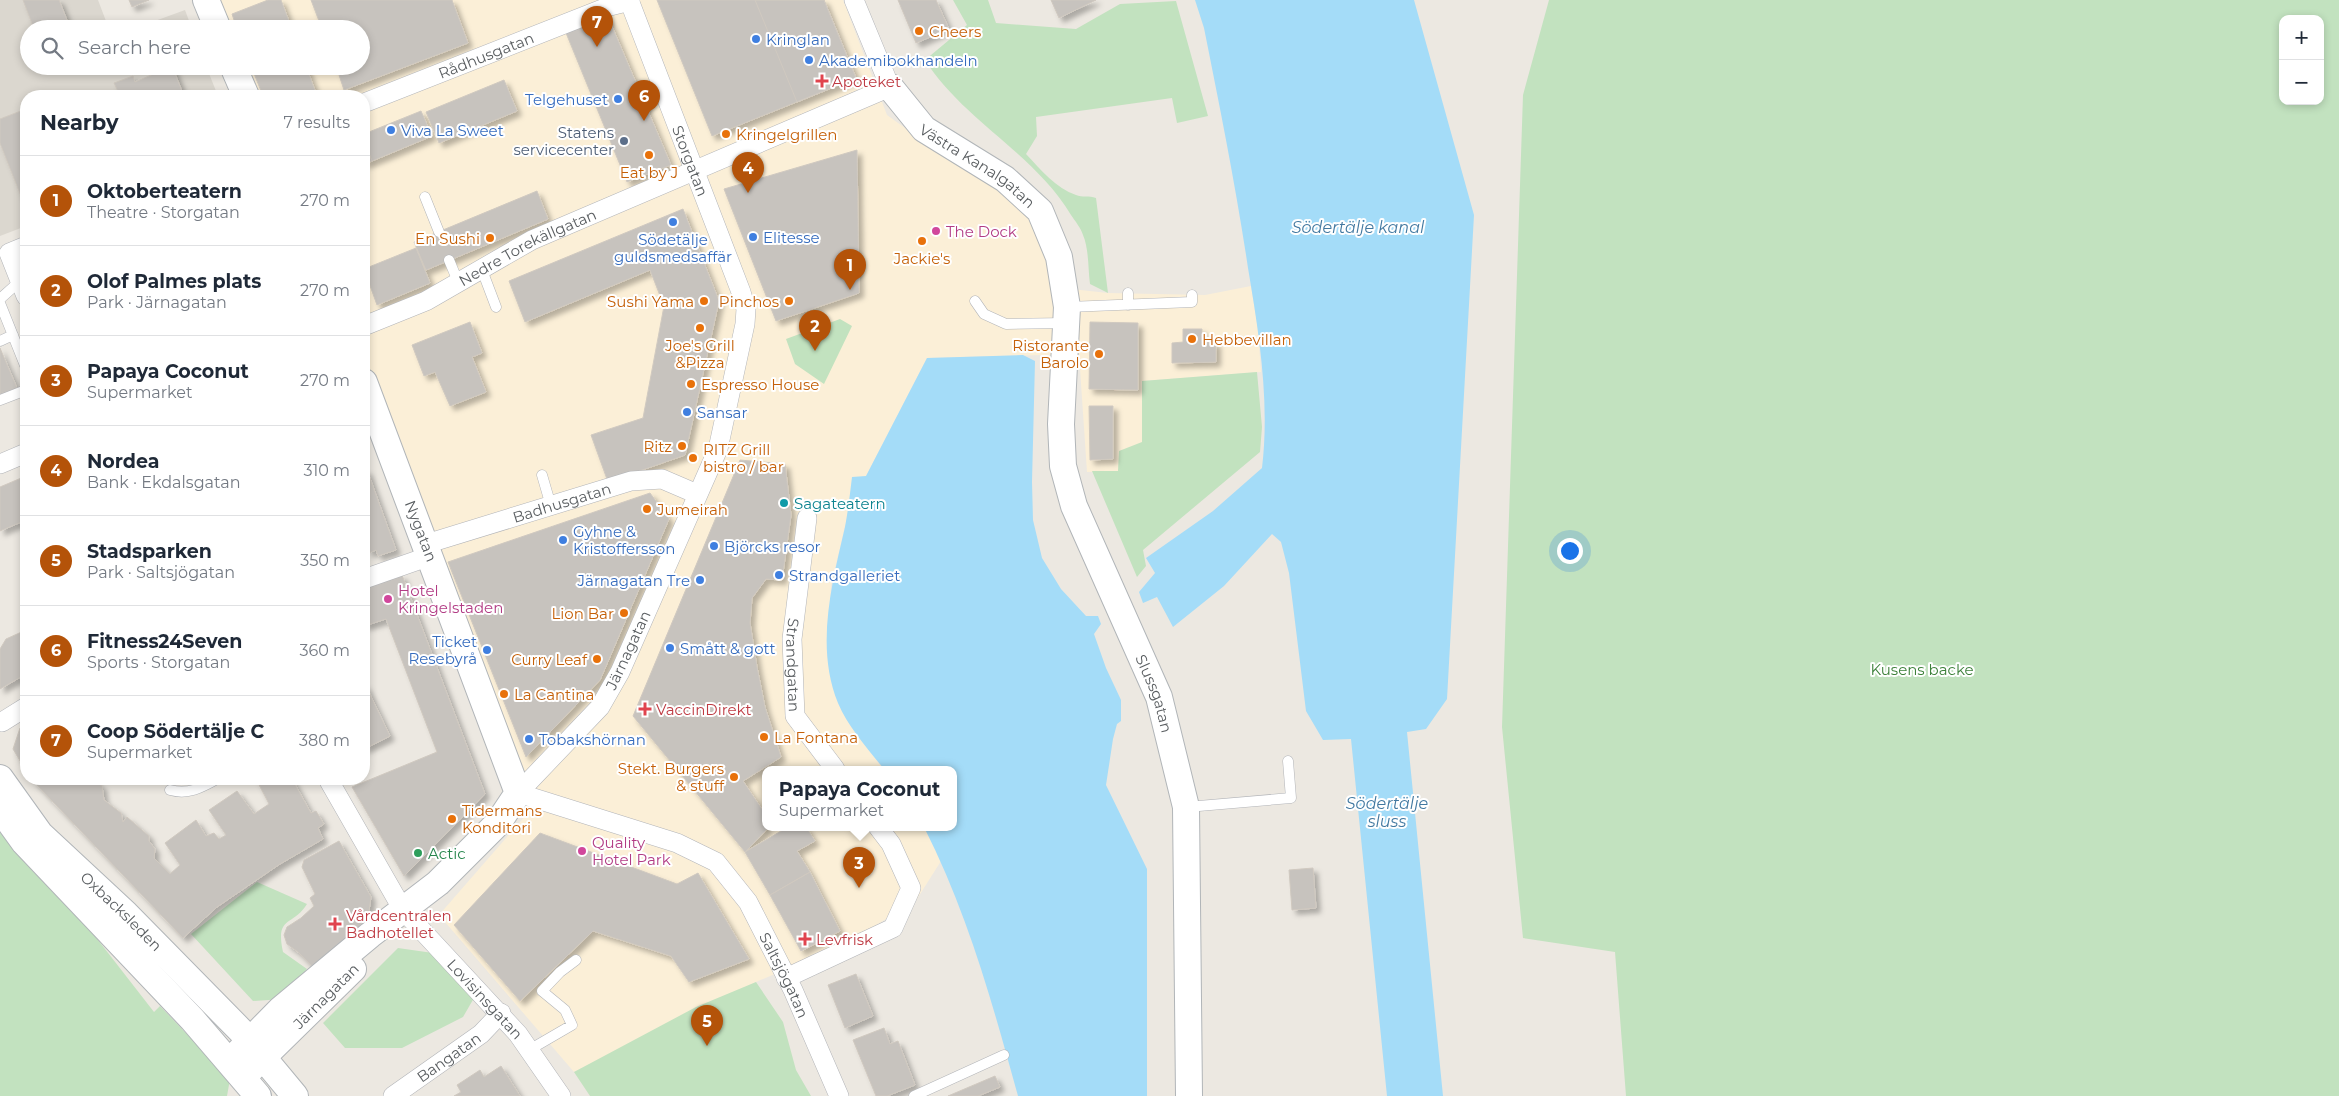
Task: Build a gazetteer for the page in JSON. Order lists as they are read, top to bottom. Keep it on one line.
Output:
{"streets":{"street":["Rådhusgatan","Storgatan","Västra Kanalgatan","Nedre Torekällgatan","Badhusgatan","Nygatan","Järnagatan","Strandgatan","Slussgatan","Oxbacksleden","Saltsjögatan","Lovisinsgatan","Bangatan"]},"crossings":[["Rådhusgatan","Storgatan"],["Storgatan","Nedre Torekällgatan"],["Storgatan","Järnagatan"],["Västra Kanalgatan","Nedre Torekällgatan"],["Västra Kanalgatan","Slussgatan"],["Badhusgatan","Nygatan"],["Badhusgatan","Järnagatan"],["Nygatan","Järnagatan"],["Nygatan","Saltsjögatan"],["Järnagatan","Oxbacksleden"],["Järnagatan","Saltsjögatan"],["Järnagatan","Lovisinsgatan"],["Lovisinsgatan","Bangatan"]],"water":["Södertälje kanal","Södertälje sluss"],"parks":["Kusens backe"],"places":{"other":["Cheers","Kringlan","Akademibokhandeln","Telgehuset","Viva La Sweet","Kringelgrillen","Statens servicecenter","Eat by J","Södetälje guldsmedsaffär","The Dock","Elitesse","En Sushi","Jackie's","Sushi Yama","Pinchos","Joe's Grill &Pizza","Hebbevillan","Ristorante Barolo","Espresso House","Sansar","Ritz","RITZ Grill bistro / bar","Sagateatern","Jumeirah","Gyhne & Kristoffersson","Björcks resor","Strandgalleriet","Järnagatan Tre","Hotel Kringelstaden","Lion Bar","Smått & gott","Ticket Resebyrå","Curry Leaf","La Cantina","La Fontana","Tobakshörnan","Stekt. Burgers & stuff","Tidermans Konditori","Quality Hotel Park","Actic"],"health":["Apoteket","VaccinDirekt","Vårdcentralen Badhotellet","Levfrisk"]},"page":{"pins":["7","6","4","1","2","3","5"],"map_buttons":["+","−"],"search":"Search here","heading":["Nearby","7 results"],"list":[{"mark":"1","name":"Oktoberteatern","note":"Theatre · Storgatan","value":"270 m"},{"mark":"2","name":"Olof Palmes plats","note":"Park · Järnagatan","value":"270 m"},{"mark":"3","name":"Papaya Coconut","note":"Supermarket","value":"270 m"},{"mark":"4","name":"Nordea","note":"Bank · Ekdalsgatan","value":"310 m"},{"mark":"5","name":"Stadsparken","note":"Park · Saltsjögatan","value":"350 m"},{"mark":"6","name":"Fitness24Seven","note":"Sports · Storgatan","value":"360 m"},{"mark":"7","name":"Coop Södertälje C","note":"Supermarket","value":"380 m"}],"popup":["Papaya Coconut","Supermarket"]}}
